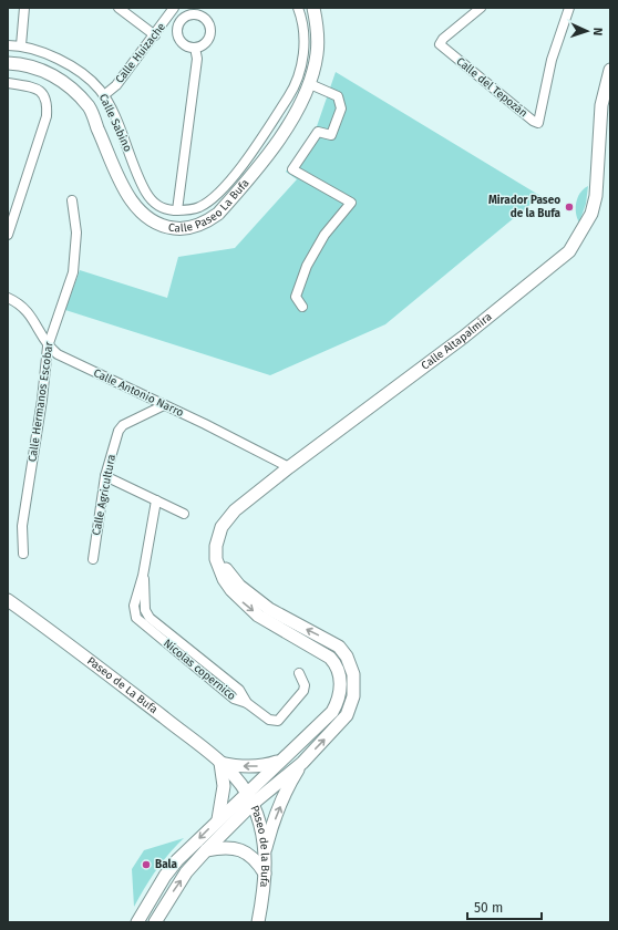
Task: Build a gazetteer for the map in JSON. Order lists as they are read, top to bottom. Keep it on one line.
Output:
{"streets":{"main road":["Calle Paseo La Bufa","Calle Altapalmira","Paseo de La Bufa","Paseo de la Bufa"],"street":["Calle Huizache","Calle del Tepozán","Calle Sabino","Calle Antonio Narro","Calle Hermanos Escobar","Calle Agricultura","Nicolas copernico"]},"crossings":[["Calle Huizache","Calle Sabino"],["Calle Altapalmira","Calle Antonio Narro"],["Calle Antonio Narro","Calle Hermanos Escobar"],["Calle Antonio Narro","Calle Agricultura"],["Paseo de La Bufa","Paseo de la Bufa"]],"places":["Mirador Paseo de la Bufa","Bala"],"scale_bar":"50 m","north":"right"}
